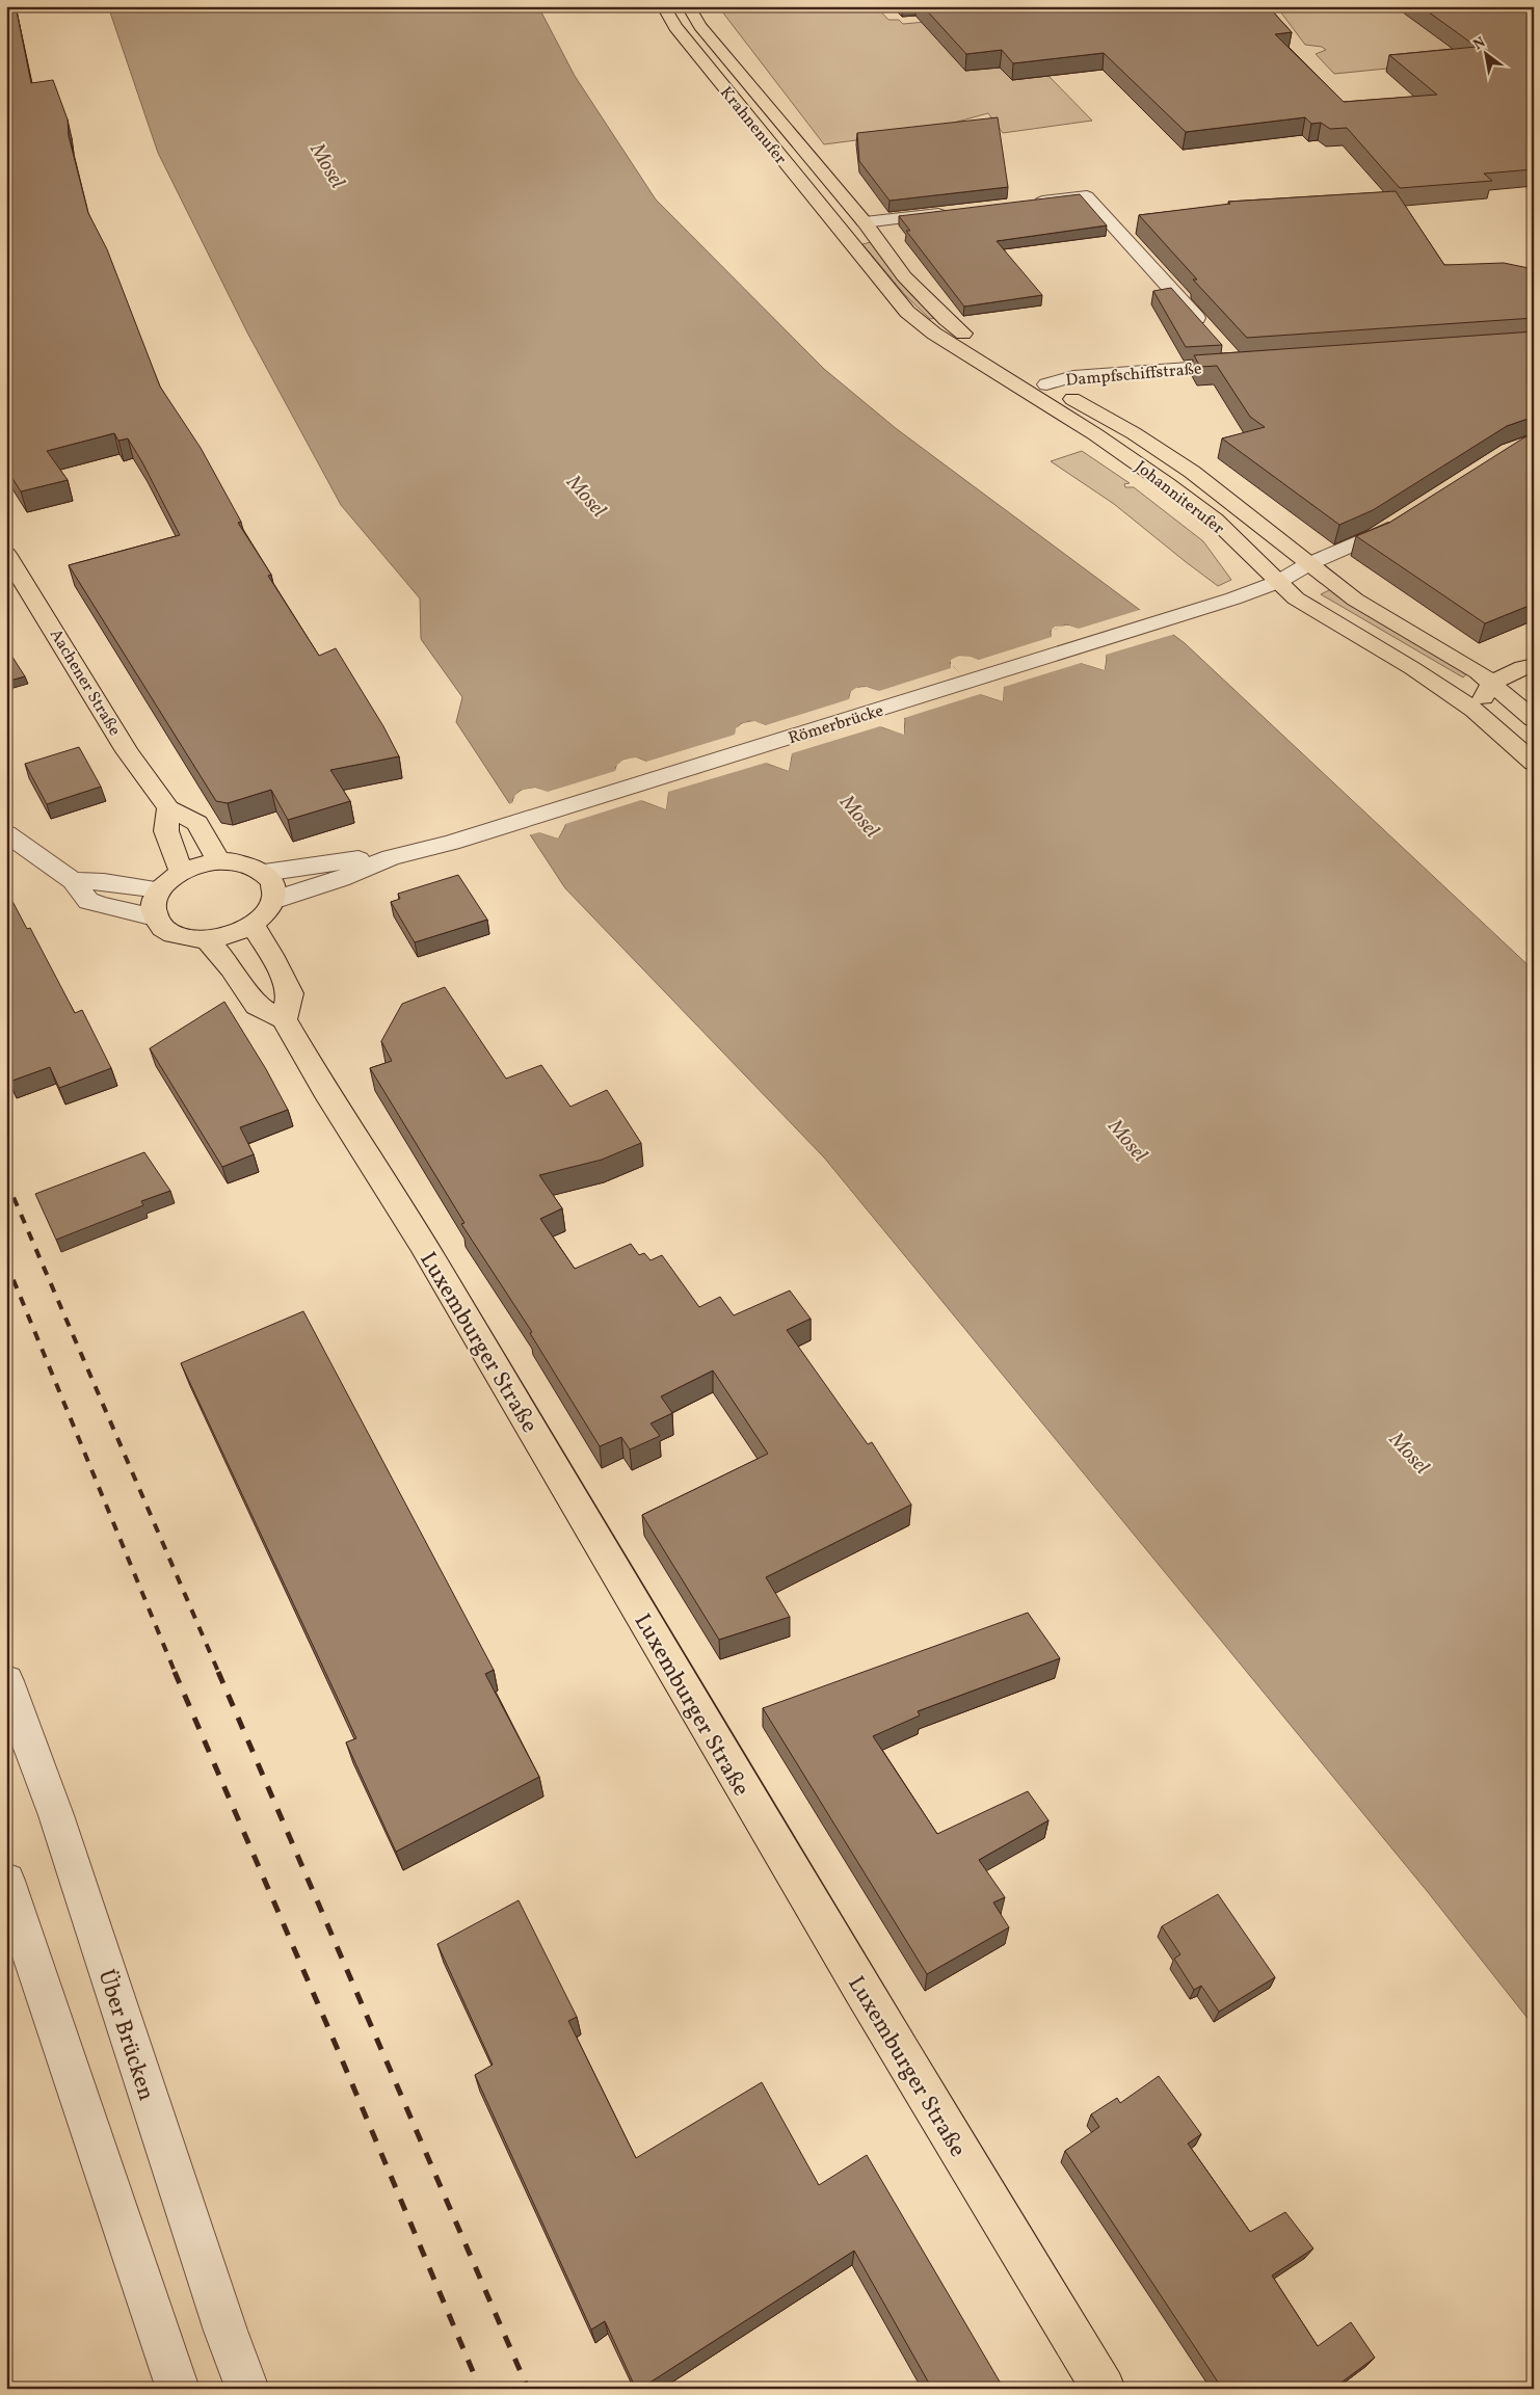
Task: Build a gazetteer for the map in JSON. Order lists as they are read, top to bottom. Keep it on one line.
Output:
{"streets":{"main road":["Krahnenufer","Johanniterufer","Aachener Straße","Luxemburger Straße"],"street":["Dampfschiffstraße","Römerbrücke","Über Brücken"]},"crossings":[["Krahnenufer","Johanniterufer"],["Dampfschiffstraße","Johanniterufer"],["Johanniterufer","Römerbrücke"],["Aachener Straße","Römerbrücke"]],"water":["Mosel"],"north":"top left"}
